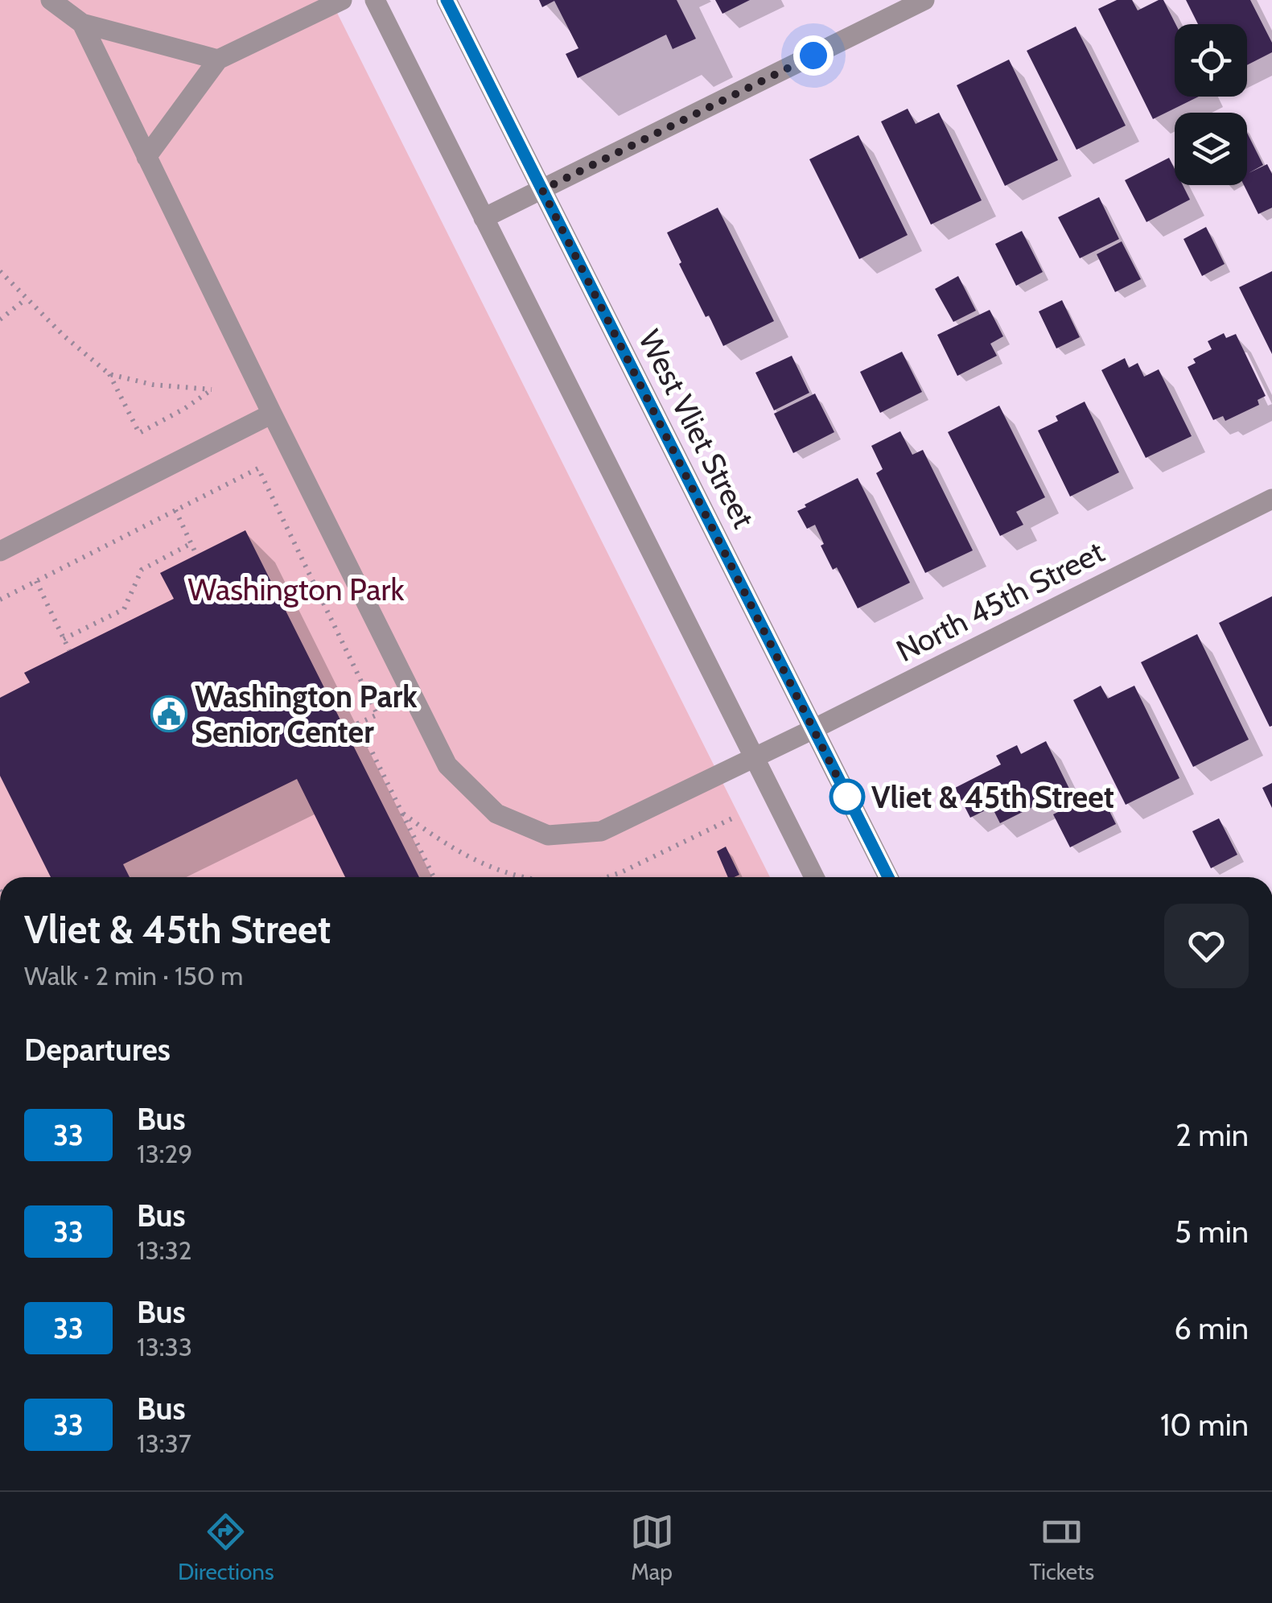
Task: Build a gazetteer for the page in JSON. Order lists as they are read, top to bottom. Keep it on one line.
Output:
{"streets":{"street":["West Vliet Street","North 45th Street"]},"crossings":[["West Vliet Street","North 45th Street"]],"parks":["Washington Park"],"places":{"public building":["Washington Park Senior Center"],"other":["Vliet & 45th Street"]},"lines":["bus line 33"],"page":{"heading":[["Vliet & 45th Street","Walk · 2 min · 150 m"],"Departures"],"list":[{"mark":"33","name":"Bus","note":"13:29","value":"2 min"},{"mark":"33","name":"Bus","note":"13:32","value":"5 min"},{"mark":"33","name":"Bus","note":"13:33","value":"6 min"},{"mark":"33","name":"Bus","note":"13:37","value":"10 min"}],"tabs":["Directions","Map","Tickets"]}}
